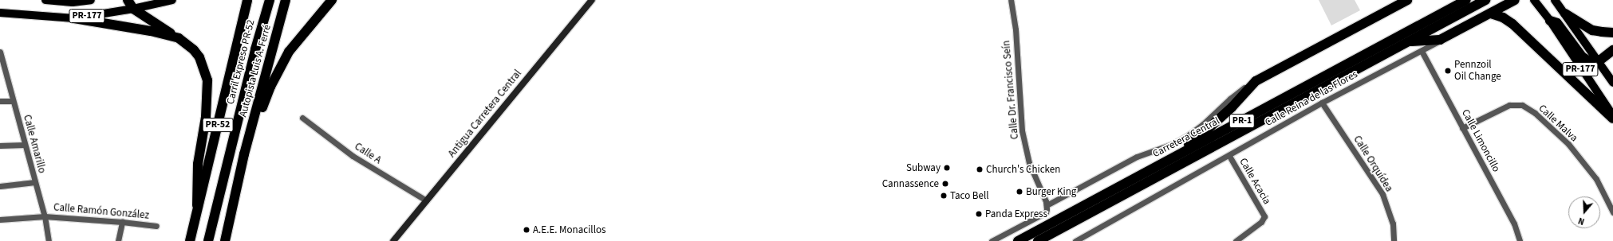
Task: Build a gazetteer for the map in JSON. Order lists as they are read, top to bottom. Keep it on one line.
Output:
{"streets":{"highway":["Carril Expreso PR-52","Autopista Luis A. Ferré","PR-1","PR-52","Carretera Central"],"main road":["PR-177"],"street":["Calle Dr. Francisco Seín","Calle Reina de las Flores","Antigua Carretera Central","Calle Malva","Calle Limoncillo","Calle Amarillo","Calle A","Calle Orquídea","Calle Acacia","Calle Ramón González"]},"crossings":[["Calle Reina de las Flores","Calle Limoncillo"],["Calle Reina de las Flores","Calle Orquídea"],["Calle Reina de las Flores","Calle Acacia"],["Antigua Carretera Central","Calle A"],["Calle Malva","Calle Limoncillo"],["Calle Amarillo","Calle Ramón González"]],"places":["Pennzoil Oil Change","Subway","Church's Chicken","Cannassence","Burger King","Taco Bell","Panda Express","A.E.E. Monacillos"],"north":"bottom"}
